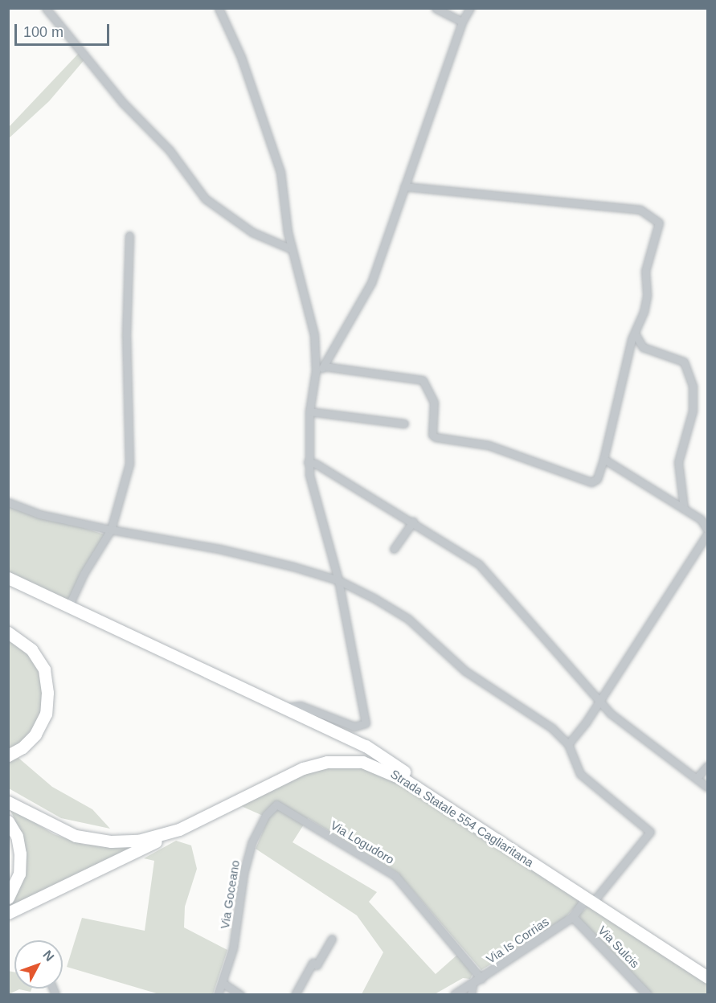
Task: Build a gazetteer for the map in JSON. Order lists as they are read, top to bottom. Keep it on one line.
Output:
{"streets":{"highway":["Strada Statale 554 Cagliaritana"],"street":["Via Logudoro","Via Goceano","Via Is Corrias","Via Sulcis"]},"crossings":[["Strada Statale 554 Cagliaritana","Via Is Corrias"],["Via Logudoro","Via Goceano"],["Via Logudoro","Via Is Corrias"],["Via Is Corrias","Via Sulcis"]],"scale_bar":"100 m","north":"top right"}
